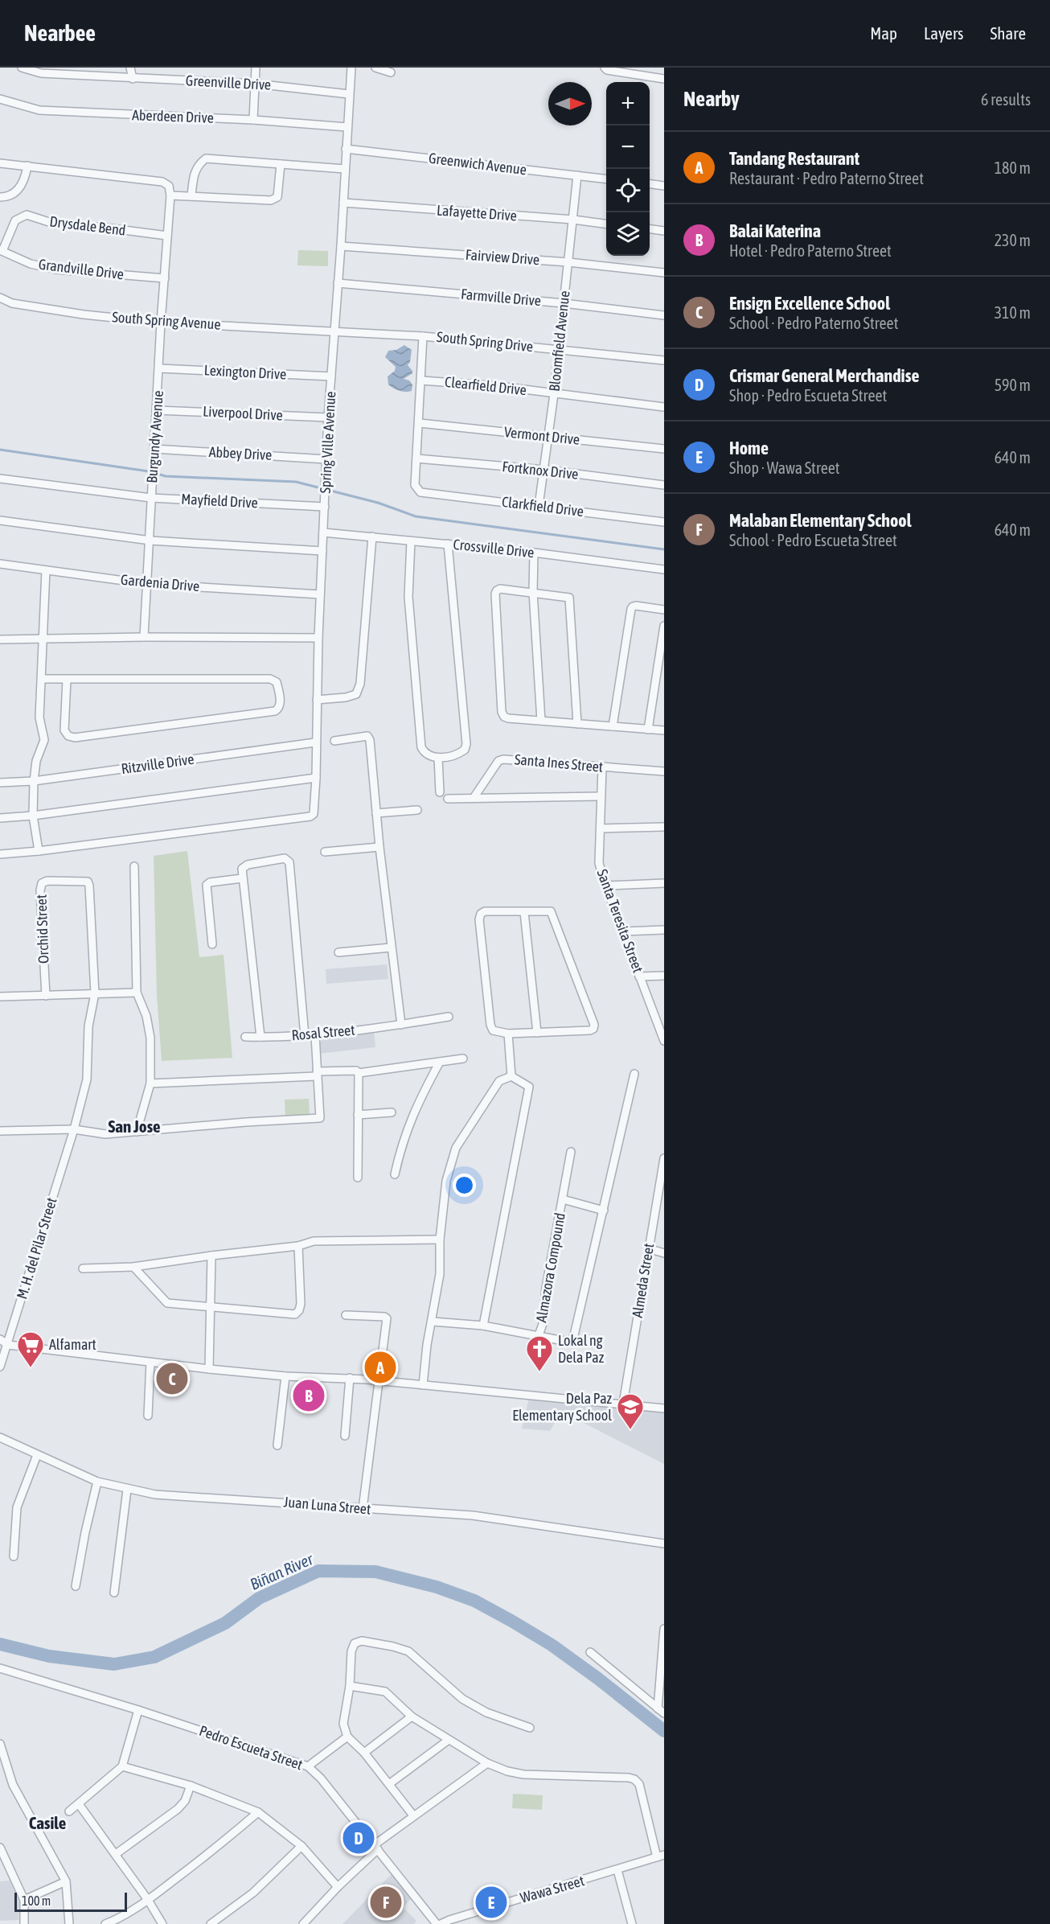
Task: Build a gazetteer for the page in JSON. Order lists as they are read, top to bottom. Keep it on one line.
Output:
{"streets":{"street":["Greenville Drive","Aberdeen Drive","Greenwich Avenue","Lafayette Drive","Drysdale Bend","Fairview Drive","Grandville Drive","Farmville Drive","South Spring Avenue","Bloomfield Avenue","South Spring Drive","Lexington Drive","Clearfield Drive","Liverpool Drive","Vermont Drive","Burgundy Avenue","Spring Ville Avenue","Abbey Drive","Fortknox Drive","Mayfield Drive","Clarkfield Drive","Crossville Drive","Gardenia Drive","Santa Ines Street","Ritzville Drive","Santa Teresita Street","Orchid Street","Rosal Street","M. H. del Pilar Street","Almazora Compound","Almeda Street","Juan Luna Street","Pedro Escueta Street","Wawa Street"]},"crossings":[["Greenville Drive","Spring Ville Avenue"],["Aberdeen Drive","Spring Ville Avenue"],["Greenwich Avenue","Bloomfield Avenue"],["Greenwich Avenue","Spring Ville Avenue"],["Lafayette Drive","Bloomfield Avenue"],["Lafayette Drive","Spring Ville Avenue"],["Drysdale Bend","Grandville Drive"],["Drysdale Bend","Burgundy Avenue"],["Fairview Drive","Bloomfield Avenue"],["Fairview Drive","Spring Ville Avenue"],["Grandville Drive","Burgundy Avenue"],["Farmville Drive","Bloomfield Avenue"],["Farmville Drive","Spring Ville Avenue"],["South Spring Avenue","South Spring Drive"],["South Spring Avenue","Burgundy Avenue"],["South Spring Avenue","Spring Ville Avenue"],["Bloomfield Avenue","South Spring Drive"],["Bloomfield Avenue","Clearfield Drive"],["Bloomfield Avenue","Vermont Drive"],["Bloomfield Avenue","Fortknox Drive"],["Bloomfield Avenue","Clarkfield Drive"],["South Spring Drive","Spring Ville Avenue"],["Lexington Drive","Burgundy Avenue"],["Lexington Drive","Spring Ville Avenue"],["Liverpool Drive","Burgundy Avenue"],["Liverpool Drive","Spring Ville Avenue"],["Burgundy Avenue","Abbey Drive"],["Burgundy Avenue","Mayfield Drive"],["Burgundy Avenue","Gardenia Drive"],["Spring Ville Avenue","Abbey Drive"],["Spring Ville Avenue","Mayfield Drive"],["Spring Ville Avenue","Crossville Drive"],["Spring Ville Avenue","Gardenia Drive"],["Spring Ville Avenue","Ritzville Drive"],["Fortknox Drive","Clarkfield Drive"],["Santa Ines Street","Santa Teresita Street"],["Orchid Street","M. H. del Pilar Street"],["Pedro Escueta Street","Wawa Street"]],"districts":["San Jose","Casile"],"water":["Biñan River"],"places":{"supermarket":["Alfamart"],"church":["Lokal ng Dela Paz"],"school or university":["Dela Paz Elementary School"]},"scale_bar":"100 m","north":"right","page":{"header":"Nearbee","nav":["Map","Layers","Share"],"heading":["Nearby","6 results"],"map_buttons":["+","−"],"list":[{"mark":"A","name":"Tandang Restaurant","note":"Restaurant · Pedro Paterno Street","value":"180 m"},{"mark":"B","name":"Balai Katerina","note":"Hotel · Pedro Paterno Street","value":"230 m"},{"mark":"C","name":"Ensign Excellence School","note":"School · Pedro Paterno Street","value":"310 m"},{"mark":"D","name":"Crismar General Merchandise","note":"Shop · Pedro Escueta Street","value":"590 m"},{"mark":"E","name":"Home","note":"Shop · Wawa Street","value":"640 m"},{"mark":"F","name":"Malaban Elementary School","note":"School · Pedro Escueta Street","value":"640 m"}],"pins":["A","C","B","D","E","F"],"scale":"100 m"}}
